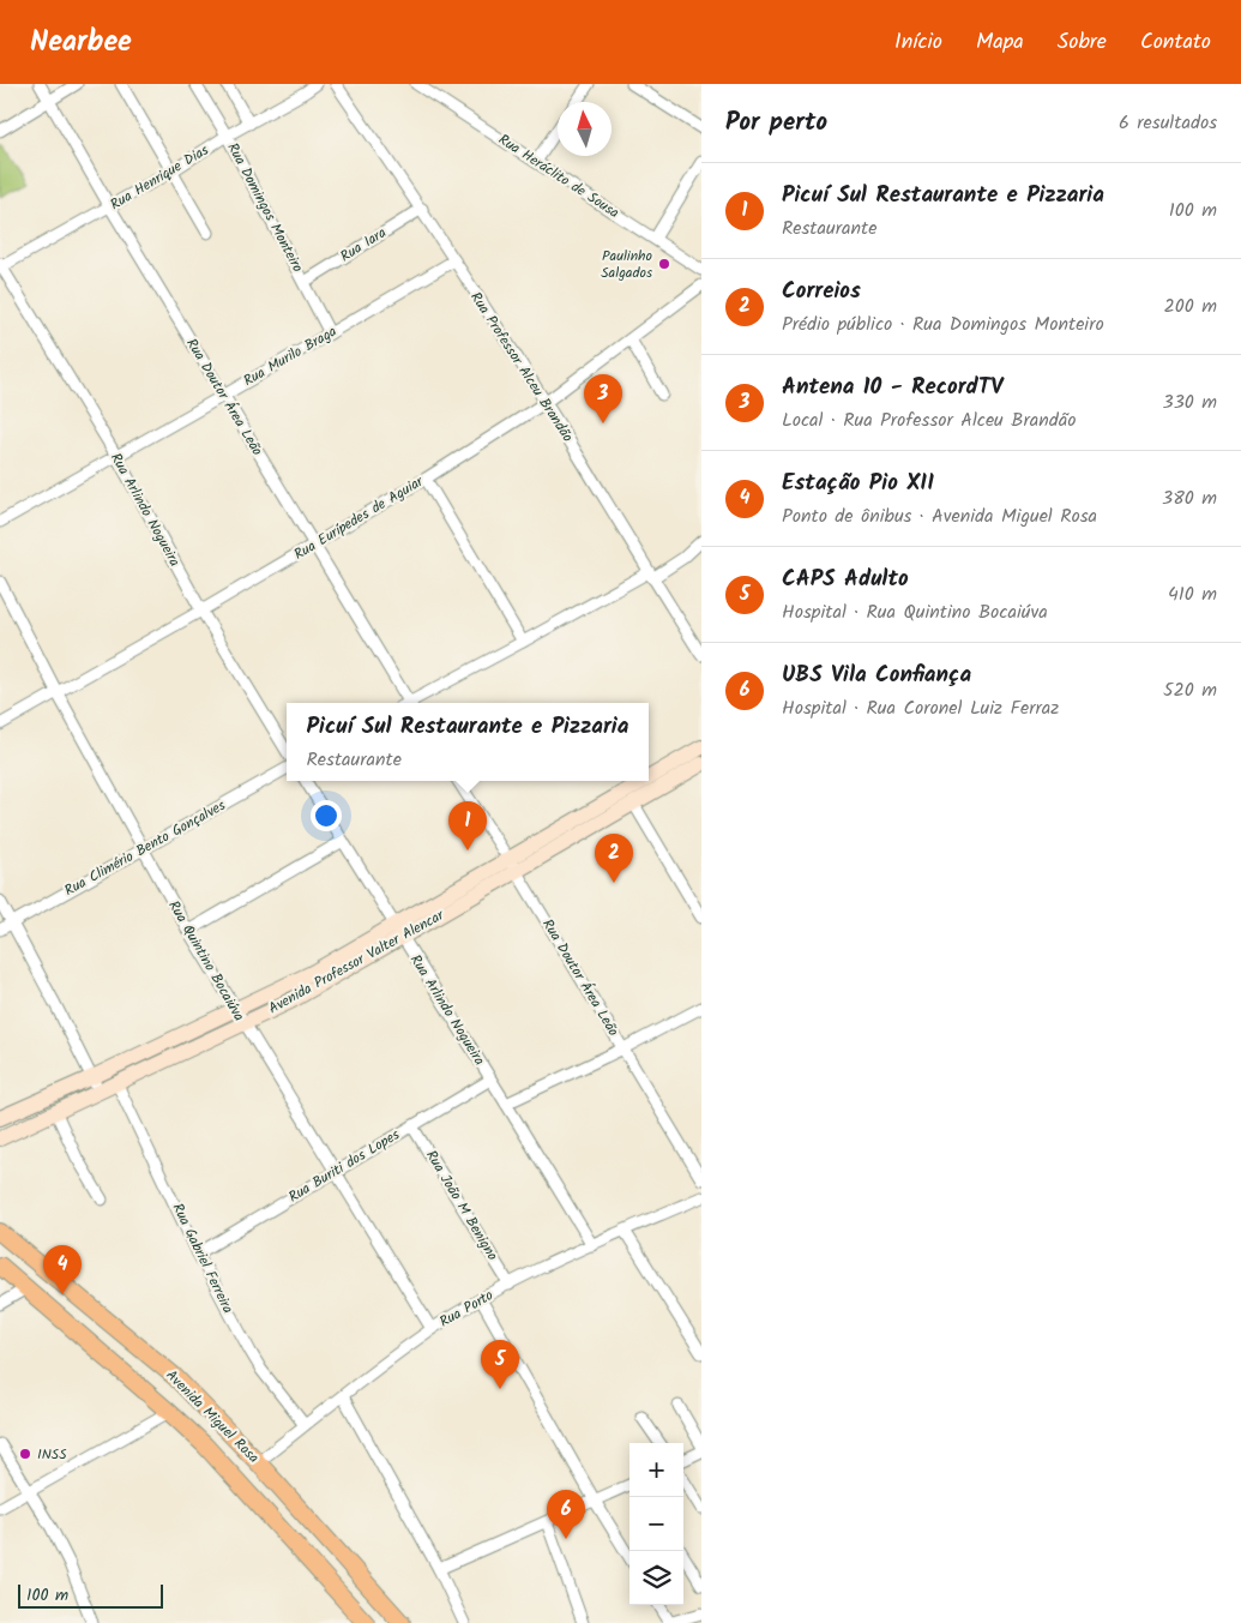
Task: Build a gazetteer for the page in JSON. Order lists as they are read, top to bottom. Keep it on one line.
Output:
{"streets":{"main road":["Avenida Professor Valter Alencar","Avenida Miguel Rosa"],"street":["Rua Heráclito de Sousa","Rua Henrique Dias","Rua Domingos Monteiro","Rua Iara","Rua Murilo Braga","Rua Professor Alceu Brandão","Rua Doutor Área Leão","Rua Arlindo Nogueira","Rua Eurípedes de Aguiar","Rua Climério Bento Gonçalves","Rua Quintino Bocaiúva","Rua Buriti dos Lopes","Rua João M Benigno","Rua Gabriel Ferreira","Rua Porto"]},"crossings":[["Rua Henrique Dias","Rua Domingos Monteiro"],["Rua Henrique Dias","Rua Doutor Área Leão"],["Rua Henrique Dias","Rua Arlindo Nogueira"],["Rua Domingos Monteiro","Rua Iara"],["Rua Domingos Monteiro","Rua Murilo Braga"],["Rua Iara","Rua Professor Alceu Brandão"],["Rua Murilo Braga","Rua Professor Alceu Brandão"],["Rua Murilo Braga","Rua Doutor Área Leão"],["Rua Murilo Braga","Rua Arlindo Nogueira"],["Rua Professor Alceu Brandão","Rua Eurípedes de Aguiar"],["Rua Doutor Área Leão","Rua Eurípedes de Aguiar"],["Rua Doutor Área Leão","Avenida Professor Valter Alencar"],["Rua Arlindo Nogueira","Rua Eurípedes de Aguiar"],["Rua Arlindo Nogueira","Avenida Professor Valter Alencar"],["Rua Arlindo Nogueira","Rua Buriti dos Lopes"],["Rua Arlindo Nogueira","Rua Porto"],["Rua Eurípedes de Aguiar","Rua Quintino Bocaiúva"],["Rua Climério Bento Gonçalves","Rua Quintino Bocaiúva"],["Rua Quintino Bocaiúva","Avenida Professor Valter Alencar"],["Rua Quintino Bocaiúva","Rua Buriti dos Lopes"],["Rua Quintino Bocaiúva","Rua Porto"],["Avenida Professor Valter Alencar","Rua Gabriel Ferreira"],["Rua Buriti dos Lopes","Rua João M Benigno"],["Rua Buriti dos Lopes","Rua Gabriel Ferreira"],["Rua João M Benigno","Rua Porto"],["Rua Gabriel Ferreira","Rua Porto"],["Rua Porto","Avenida Miguel Rosa"]],"places":["Paulinho Salgados","INSS"],"scale_bar":"100 m","north":"top","page":{"header":"Nearbee","nav":["Início","Mapa","Sobre","Contato"],"heading":["Por perto","6 resultados"],"list":[{"mark":"1","name":"Picuí Sul Restaurante e Pizzaria","note":"Restaurante","value":"100 m"},{"mark":"2","name":"Correios","note":"Prédio público · Rua Domingos Monteiro","value":"200 m"},{"mark":"3","name":"Antena 10 - RecordTV","note":"Local · Rua Professor Alceu Brandão","value":"330 m"},{"mark":"4","name":"Estação Pio XII","note":"Ponto de ônibus · Avenida Miguel Rosa","value":"380 m"},{"mark":"5","name":"CAPS Adulto","note":"Hospital · Rua Quintino Bocaiúva","value":"410 m"},{"mark":"6","name":"UBS Vila Confiança","note":"Hospital · Rua Coronel Luiz Ferraz","value":"520 m"}],"pins":["3","1","2","4","5","6"],"popup":["Picuí Sul Restaurante e Pizzaria","Restaurante"],"map_buttons":["+","−"],"scale":"100 m"}}
